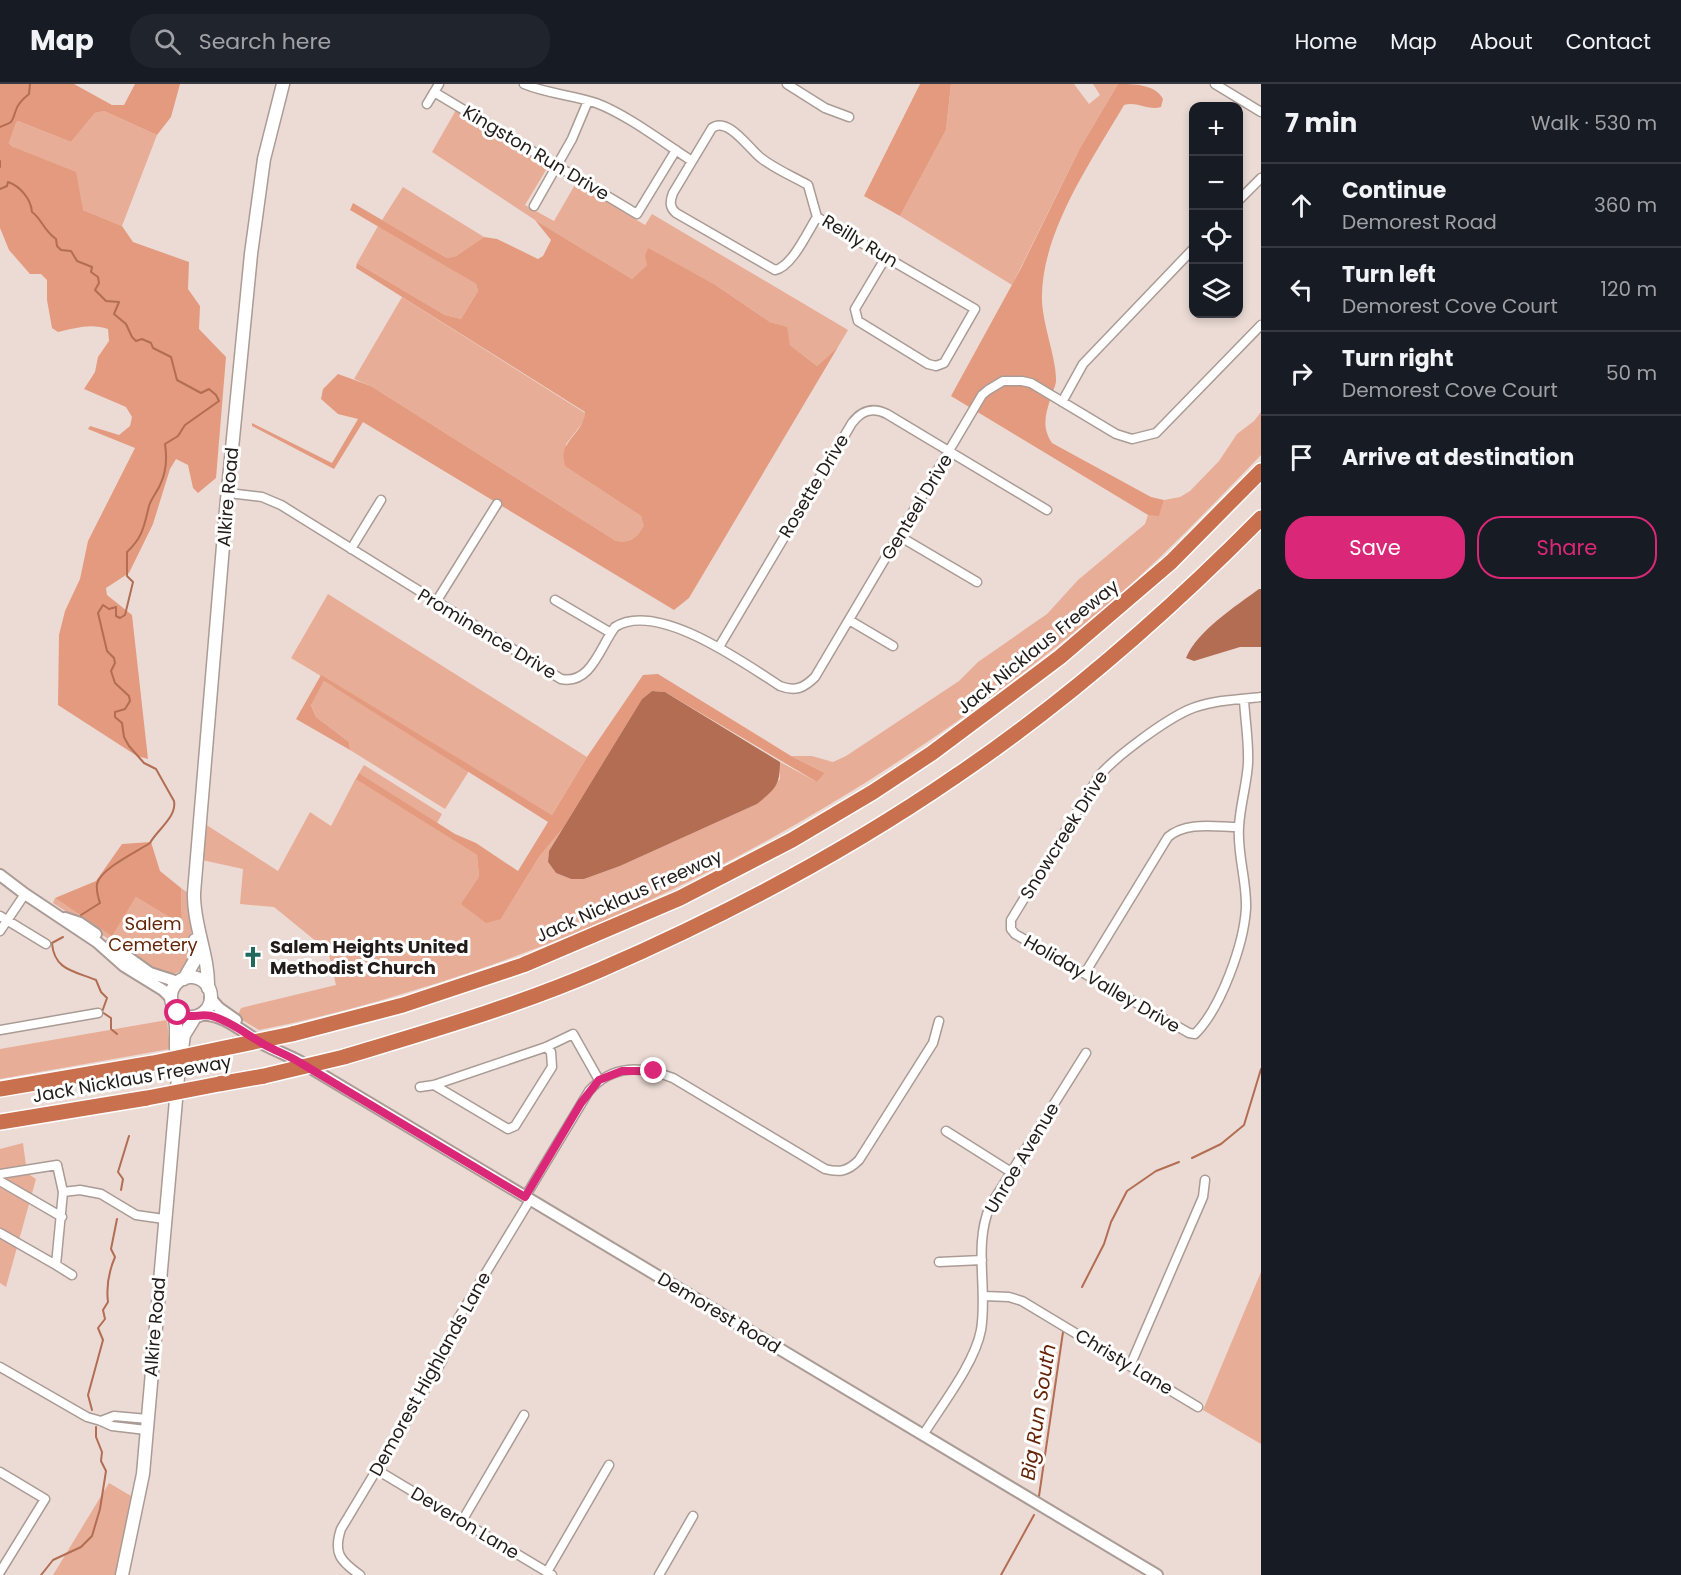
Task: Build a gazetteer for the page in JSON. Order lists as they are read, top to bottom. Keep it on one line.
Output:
{"streets":{"highway":["Jack Nicklaus Freeway"],"main road":["Alkire Road"],"street":["Kingston Run Drive","Reilly Run","Rosette Drive","Genteel Drive","Prominence Drive","Snowcreek Drive","Holiday Valley Drive","Unroe Avenue","Demorest Road","Christy Lane","Demorest Highlands Lane","Deveron Lane"]},"crossings":[["Rosette Drive","Genteel Drive"],["Alkire Road","Prominence Drive"],["Alkire Road","Demorest Road"],["Snowcreek Drive","Holiday Valley Drive"],["Unroe Avenue","Demorest Road"],["Unroe Avenue","Christy Lane"],["Demorest Road","Demorest Highlands Lane"],["Demorest Highlands Lane","Deveron Lane"]],"water":["Big Run South"],"parks":["Salem Cemetery"],"places":{"church":["Salem Heights United Methodist Church"]},"page":{"header":"Map","search":"Search here","nav":["Home","Map","About","Contact"],"heading":["7 min","Walk · 530 m"],"map_buttons":["+","−"],"list":[["Continue","Demorest Road","360 m"],["Turn left","Demorest Cove Court","120 m"],["Turn right","Demorest Cove Court","50 m"],"Arrive at destination"],"buttons":["Save","Share"]}}
